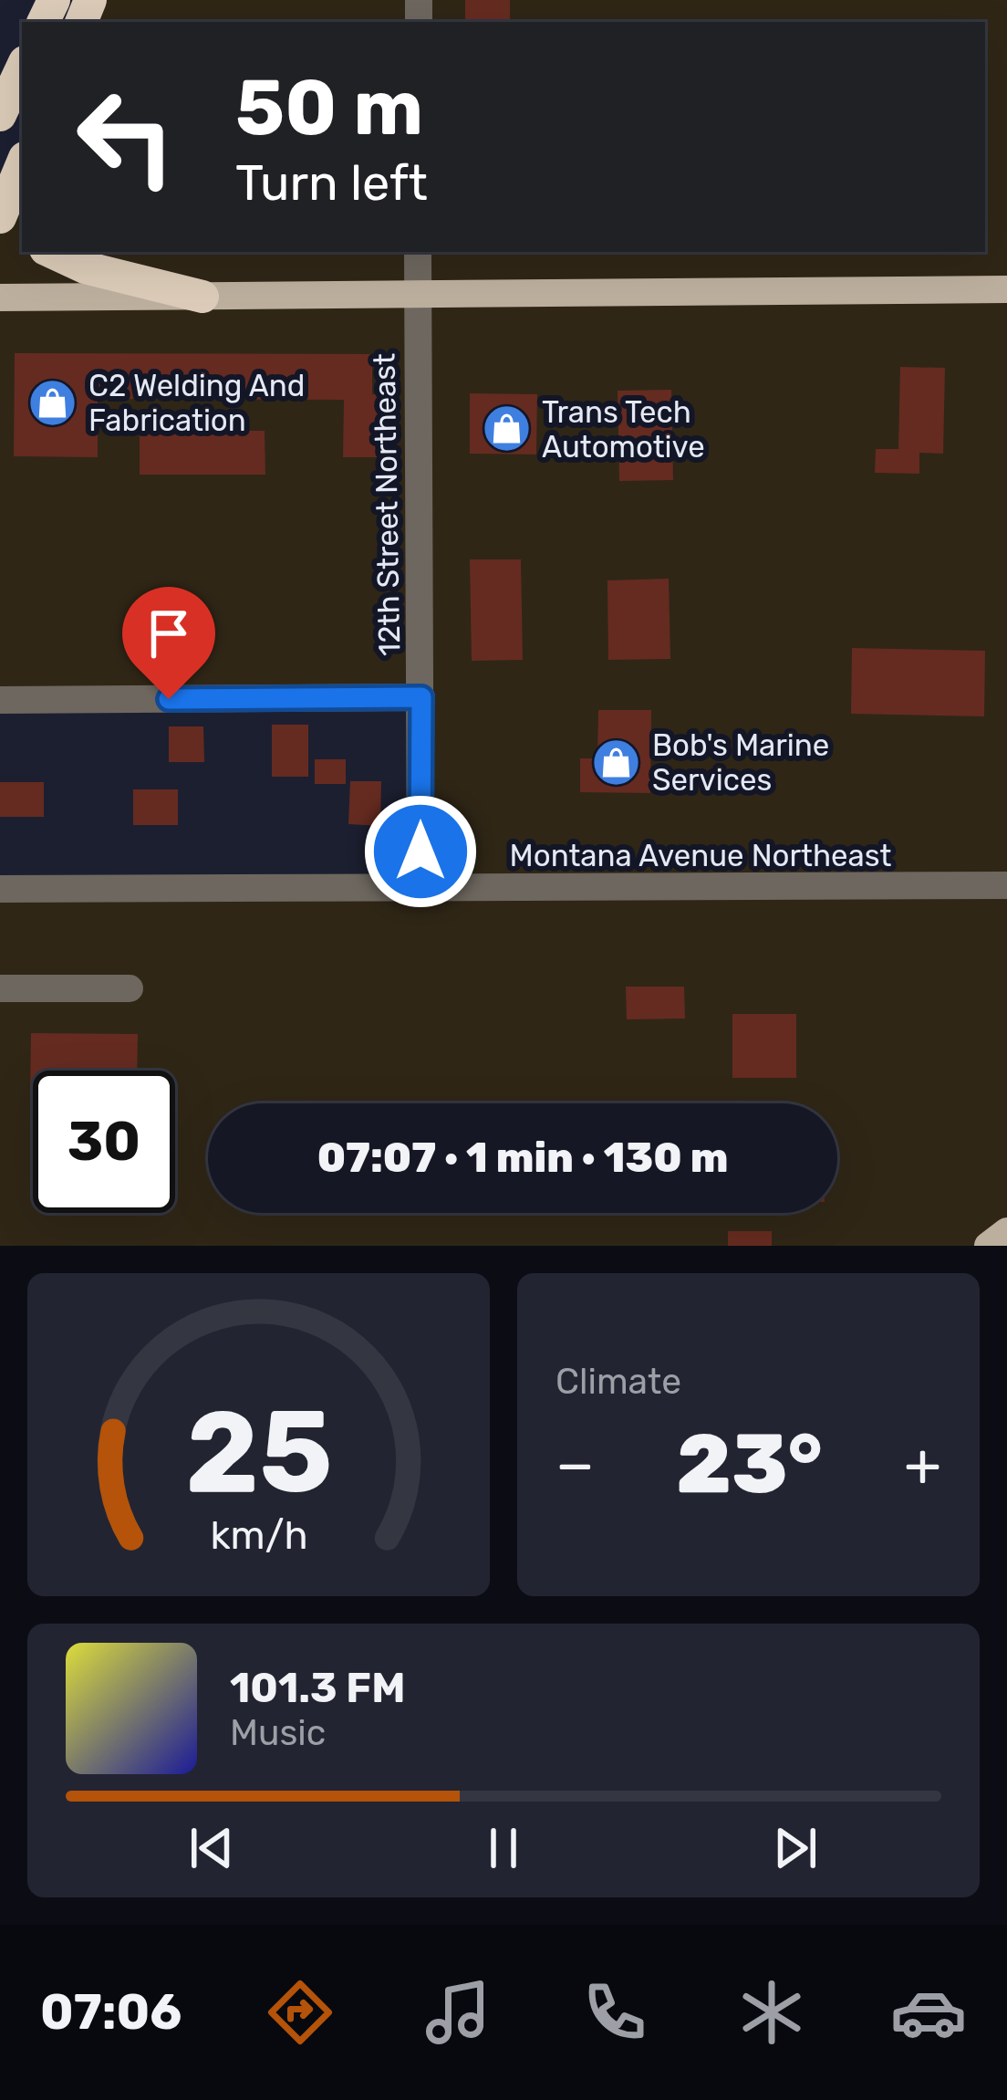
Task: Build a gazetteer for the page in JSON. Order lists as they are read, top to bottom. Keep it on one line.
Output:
{"streets":{"street":["12th Street Northeast","Montana Avenue Northeast"]},"crossings":[["12th Street Northeast","Montana Avenue Northeast"]],"places":{"shop":["C2 Welding And Fabrication","Trans Tech Automotive","Bob's Marine Services"]},"page":{"turn":["50 m","Turn left"],"limit":"30","trip":"07:07 · 1 min · 130 m","tile":"Climate","heat":["−","23°","+"],"song":["101.3 FM","Music"],"tabs":"07:06","gauge":["25","km/h"]}}
